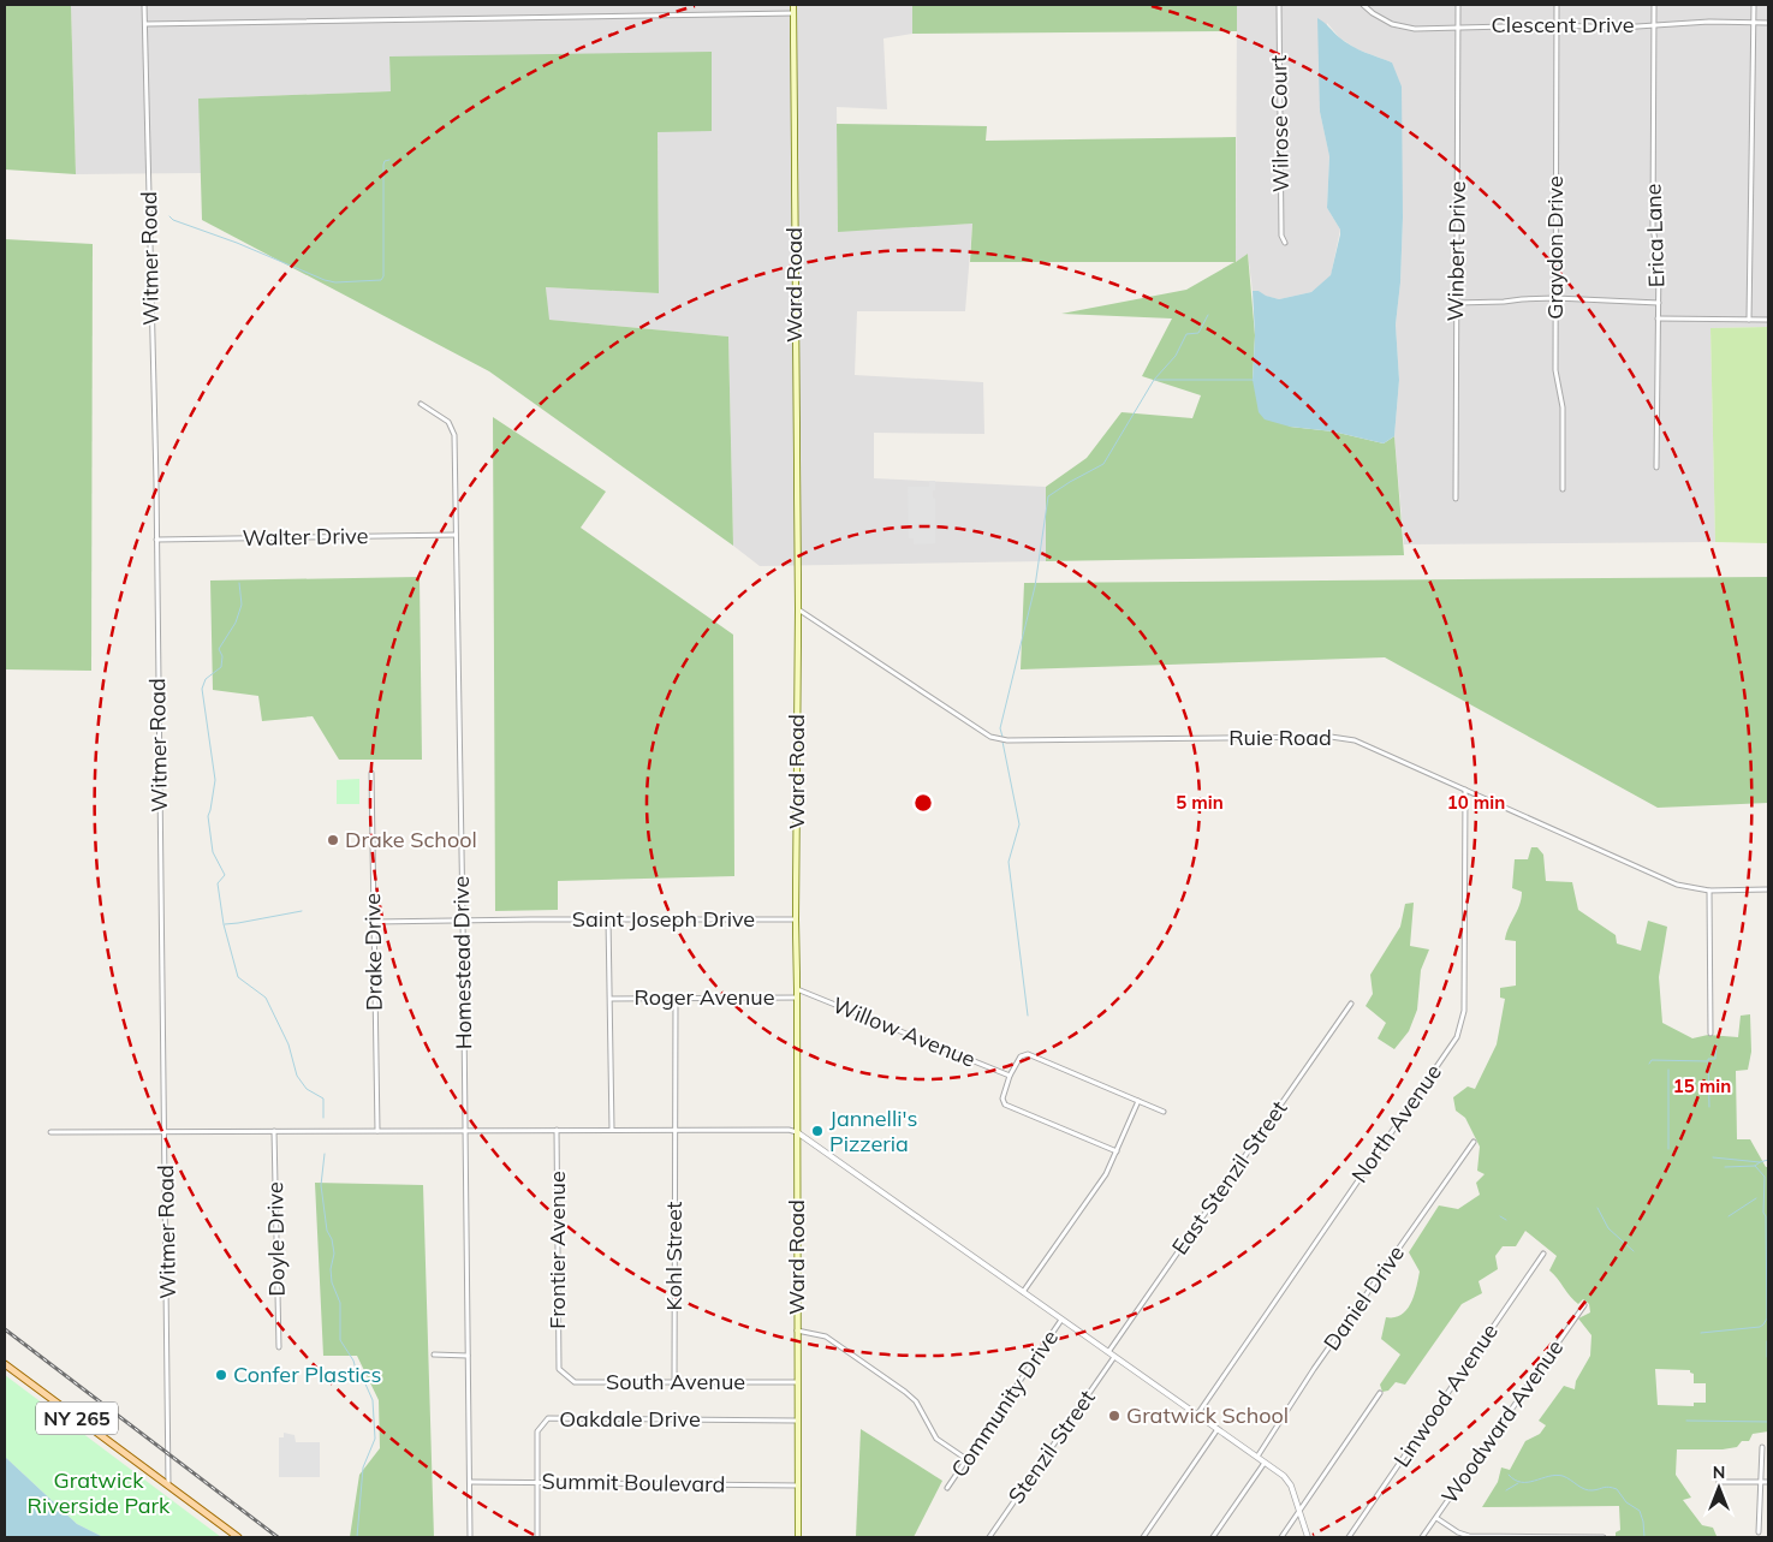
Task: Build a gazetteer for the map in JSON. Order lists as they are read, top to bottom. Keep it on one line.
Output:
{"streets":{"main road":["Ward Road","NY 265"],"street":["Clescent Drive","Wilrose Court","Erica Lane","Graydon Drive","Winbert Drive","Witmer Road","Walter Drive","Ruie Road","Saint Joseph Drive","Drake Drive","Homestead Drive","Roger Avenue","Willow Avenue","North Avenue","East Stenzil Street","Doyle Drive","Frontier Avenue","Kohl Street","Daniel Drive","South Avenue","Linwood Avenue","Community Drive","Oakdale Drive","Woodward Avenue","Stenzil Street","Summit Boulevard"]},"crossings":[["Clescent Drive","Erica Lane"],["Clescent Drive","Graydon Drive"],["Clescent Drive","Winbert Drive"],["Witmer Road","Walter Drive"],["Witmer Road","NY 265"],["Ward Road","Ruie Road"],["Ward Road","Saint Joseph Drive"],["Ward Road","Roger Avenue"],["Ward Road","Willow Avenue"],["Ward Road","South Avenue"],["Ward Road","Oakdale Drive"],["Ward Road","Summit Boulevard"],["Walter Drive","Homestead Drive"],["Ruie Road","North Avenue"],["Saint Joseph Drive","Drake Drive"],["Saint Joseph Drive","Homestead Drive"],["Homestead Drive","Summit Boulevard"],["Roger Avenue","Kohl Street"],["Frontier Avenue","South Avenue"],["Kohl Street","South Avenue"],["Oakdale Drive","Summit Boulevard"]],"parks":["Gratwick Riverside Park"],"places":["Drake School","Jannelli's Pizzeria","Confer Plastics","Gratwick School"],"north":"top","rings":["5 min","10 min","15 min"]}
